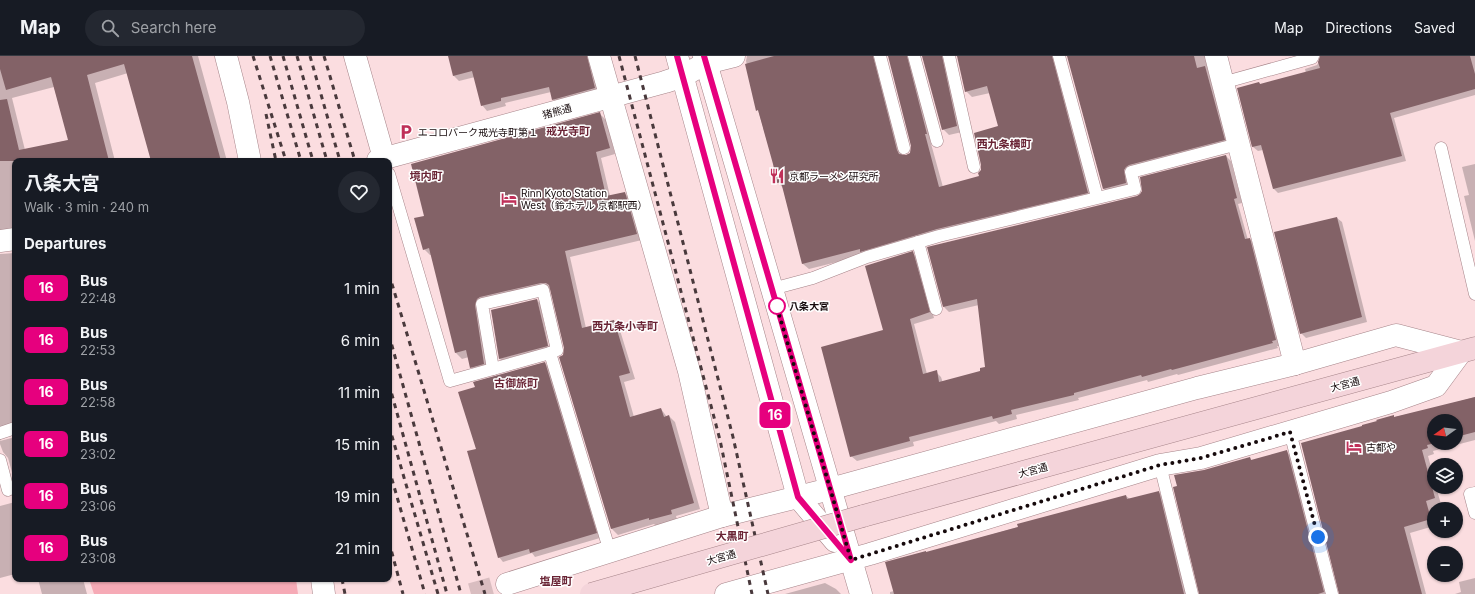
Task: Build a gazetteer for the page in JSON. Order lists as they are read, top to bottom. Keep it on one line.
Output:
{"streets":{"main road":["大宮通"],"street":["猪熊通"]},"districts":["戒光寺町","西九条横町","境内町","西九条小寺町","古御旅町","大黒町","塩屋町"],"places":{"parking":["エコロパーク戒光寺町第１"],"restaurant":["京都ラーメン研究所"],"hotel":["Rinn Kyoto Station West（鈴ホテル 京都駅西）","古都や"],"other":["八条大宮"]},"lines":["bus line 16"],"north":"left","page":{"header":"Map","search":"Search here","nav":["Map","Directions","Saved"],"on_map":"16","heading":[["八条大宮","Walk · 3 min · 240 m"],"Departures"],"list":[{"mark":"16","name":"Bus","note":"22:48","value":"1 min"},{"mark":"16","name":"Bus","note":"22:53","value":"6 min"},{"mark":"16","name":"Bus","note":"22:58","value":"11 min"},{"mark":"16","name":"Bus","note":"23:02","value":"15 min"},{"mark":"16","name":"Bus","note":"23:06","value":"19 min"},{"mark":"16","name":"Bus","note":"23:08","value":"21 min"}],"map_buttons":["+","−"]}}
